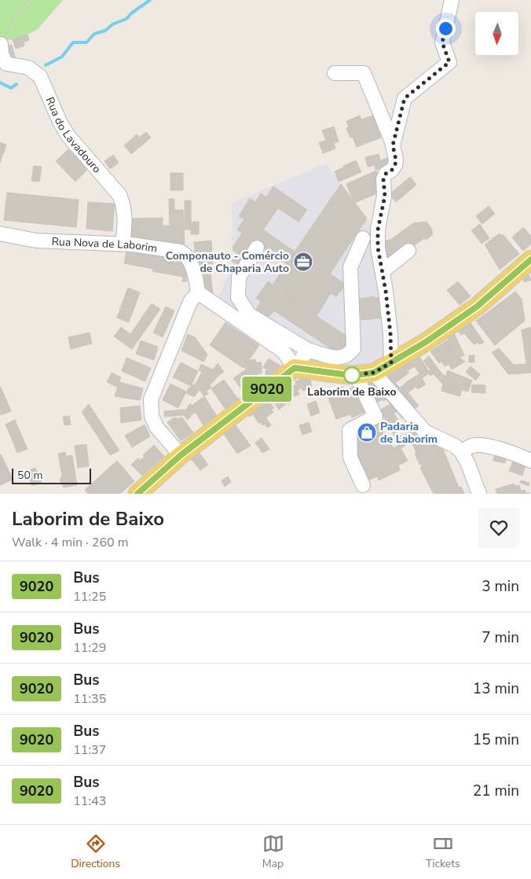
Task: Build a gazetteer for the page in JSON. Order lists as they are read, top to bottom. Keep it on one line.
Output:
{"streets":{"street":["Rua do Lavadouro","Rua Nova de Laborim"]},"crossings":[["Rua do Lavadouro","Rua Nova de Laborim"]],"places":{"office":["Componauto - Comércio de Chaparia Auto"],"other":["Laborim de Baixo"],"shop":["Padaria de Laborim"]},"lines":["bus line 9020"],"scale_bar":"50 m","north":"bottom","page":{"on_map":"9020","scale":"50 m","heading":["Laborim de Baixo","Walk · 4 min · 260 m"],"list":[{"mark":"9020","name":"Bus","note":"11:25","value":"3 min"},{"mark":"9020","name":"Bus","note":"11:29","value":"7 min"},{"mark":"9020","name":"Bus","note":"11:35","value":"13 min"},{"mark":"9020","name":"Bus","note":"11:37","value":"15 min"},{"mark":"9020","name":"Bus","note":"11:43","value":"21 min"}],"tabs":["Directions","Map","Tickets"]}}
